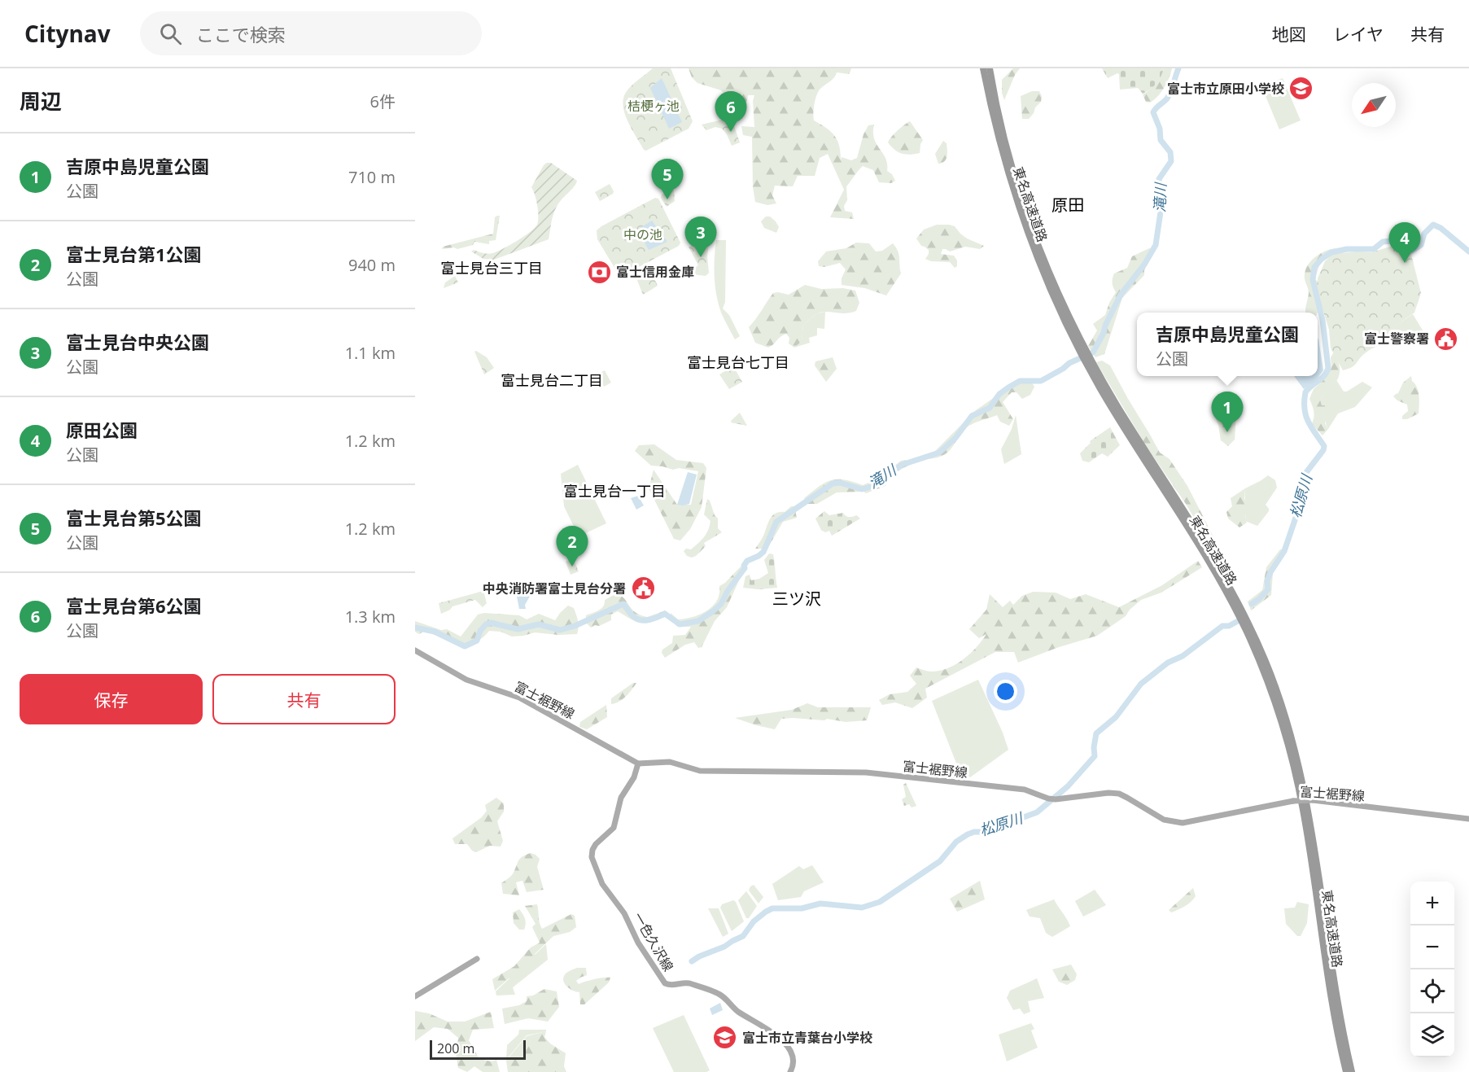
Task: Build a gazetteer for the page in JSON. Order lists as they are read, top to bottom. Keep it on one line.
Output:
{"streets":{"highway":["東名高速道路"],"main road":["富士裾野線","一色久沢線"]},"crossings":[["富士裾野線","一色久沢線"]],"districts":["原田","富士見台三丁目","富士見台七丁目","富士見台二丁目","富士見台一丁目","三ツ沢"],"water":["滝川","松原川"],"parks":["桔梗ヶ池","中の池"],"places":{"school or university":["富士市立原田小学校","富士市立青葉台小学校"],"bank":["富士信用金庫"],"public building":["富士警察署","中央消防署富士見台分署"]},"scale_bar":"200 m","north":"bottom left","page":{"header":"Citynav","search":"ここで検索","nav":["地図","レイヤ","共有"],"heading":["周辺","6件"],"pins":["6","5","3","4","1","2"],"list":[{"mark":"1","name":"吉原中島児童公園","note":"公園","value":"710 m"},{"mark":"2","name":"富士見台第1公園","note":"公園","value":"940 m"},{"mark":"3","name":"富士見台中央公園","note":"公園","value":"1.1 km"},{"mark":"4","name":"原田公園","note":"公園","value":"1.2 km"},{"mark":"5","name":"富士見台第5公園","note":"公園","value":"1.2 km"},{"mark":"6","name":"富士見台第6公園","note":"公園","value":"1.3 km"}],"popup":["吉原中島児童公園","公園"],"buttons":["保存","共有"],"map_buttons":["+","−"],"scale":"200 m"}}
